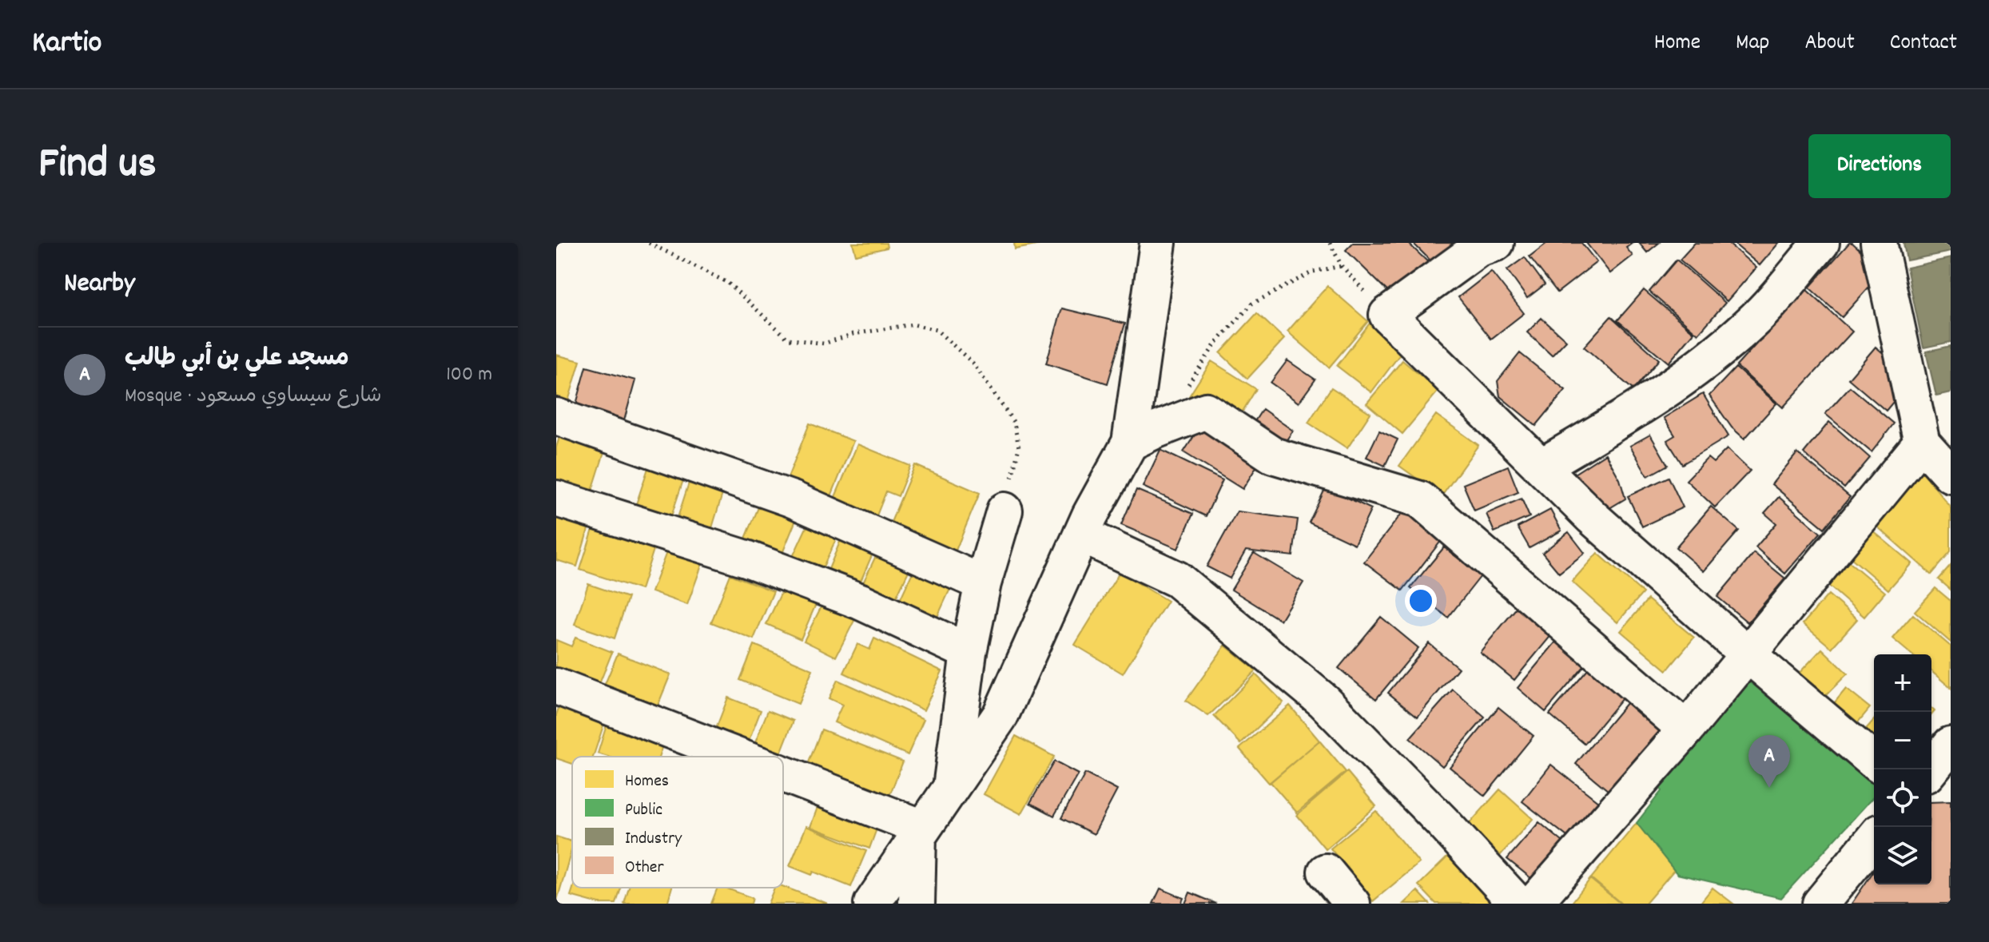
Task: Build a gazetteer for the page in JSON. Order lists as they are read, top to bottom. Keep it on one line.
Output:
{"legend":["Homes","Public","Industry","Other"],"page":{"header":"Kartio","nav":["Home","Map","About","Contact"],"title":"Find us","buttons":"Directions","heading":"Nearby","list":[{"mark":"A","name":"مسجد علي بن أبي طالب","note":"Mosque · شارع سيساوي مسعود","value":"100 m"}],"map_buttons":["+","−"],"pins":"A"}}
